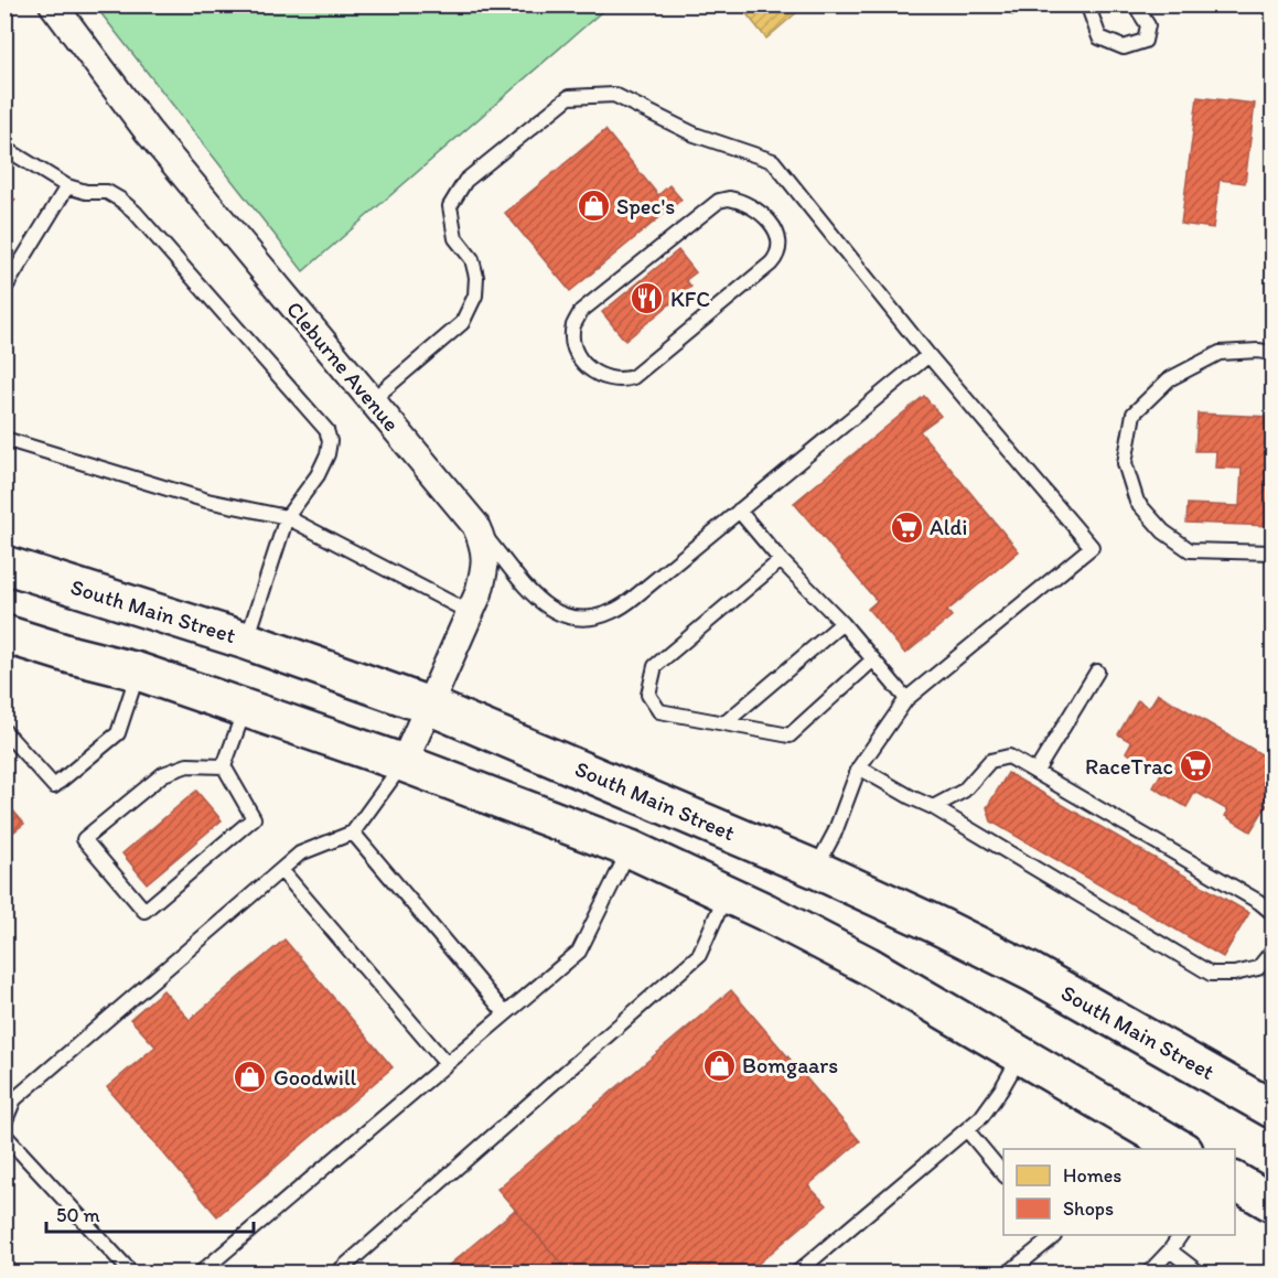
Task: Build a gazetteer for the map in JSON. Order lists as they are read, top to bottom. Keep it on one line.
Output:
{"streets":{"main road":["South Main Street"],"street":["Cleburne Avenue"]},"crossings":[["Cleburne Avenue","South Main Street"]],"places":{"shop":["Spec's","Bomgaars","Goodwill"],"restaurant":["KFC"],"supermarket":["Aldi","RaceTrac"]},"legend":["Homes","Shops"],"scale_bar":"50 m"}
